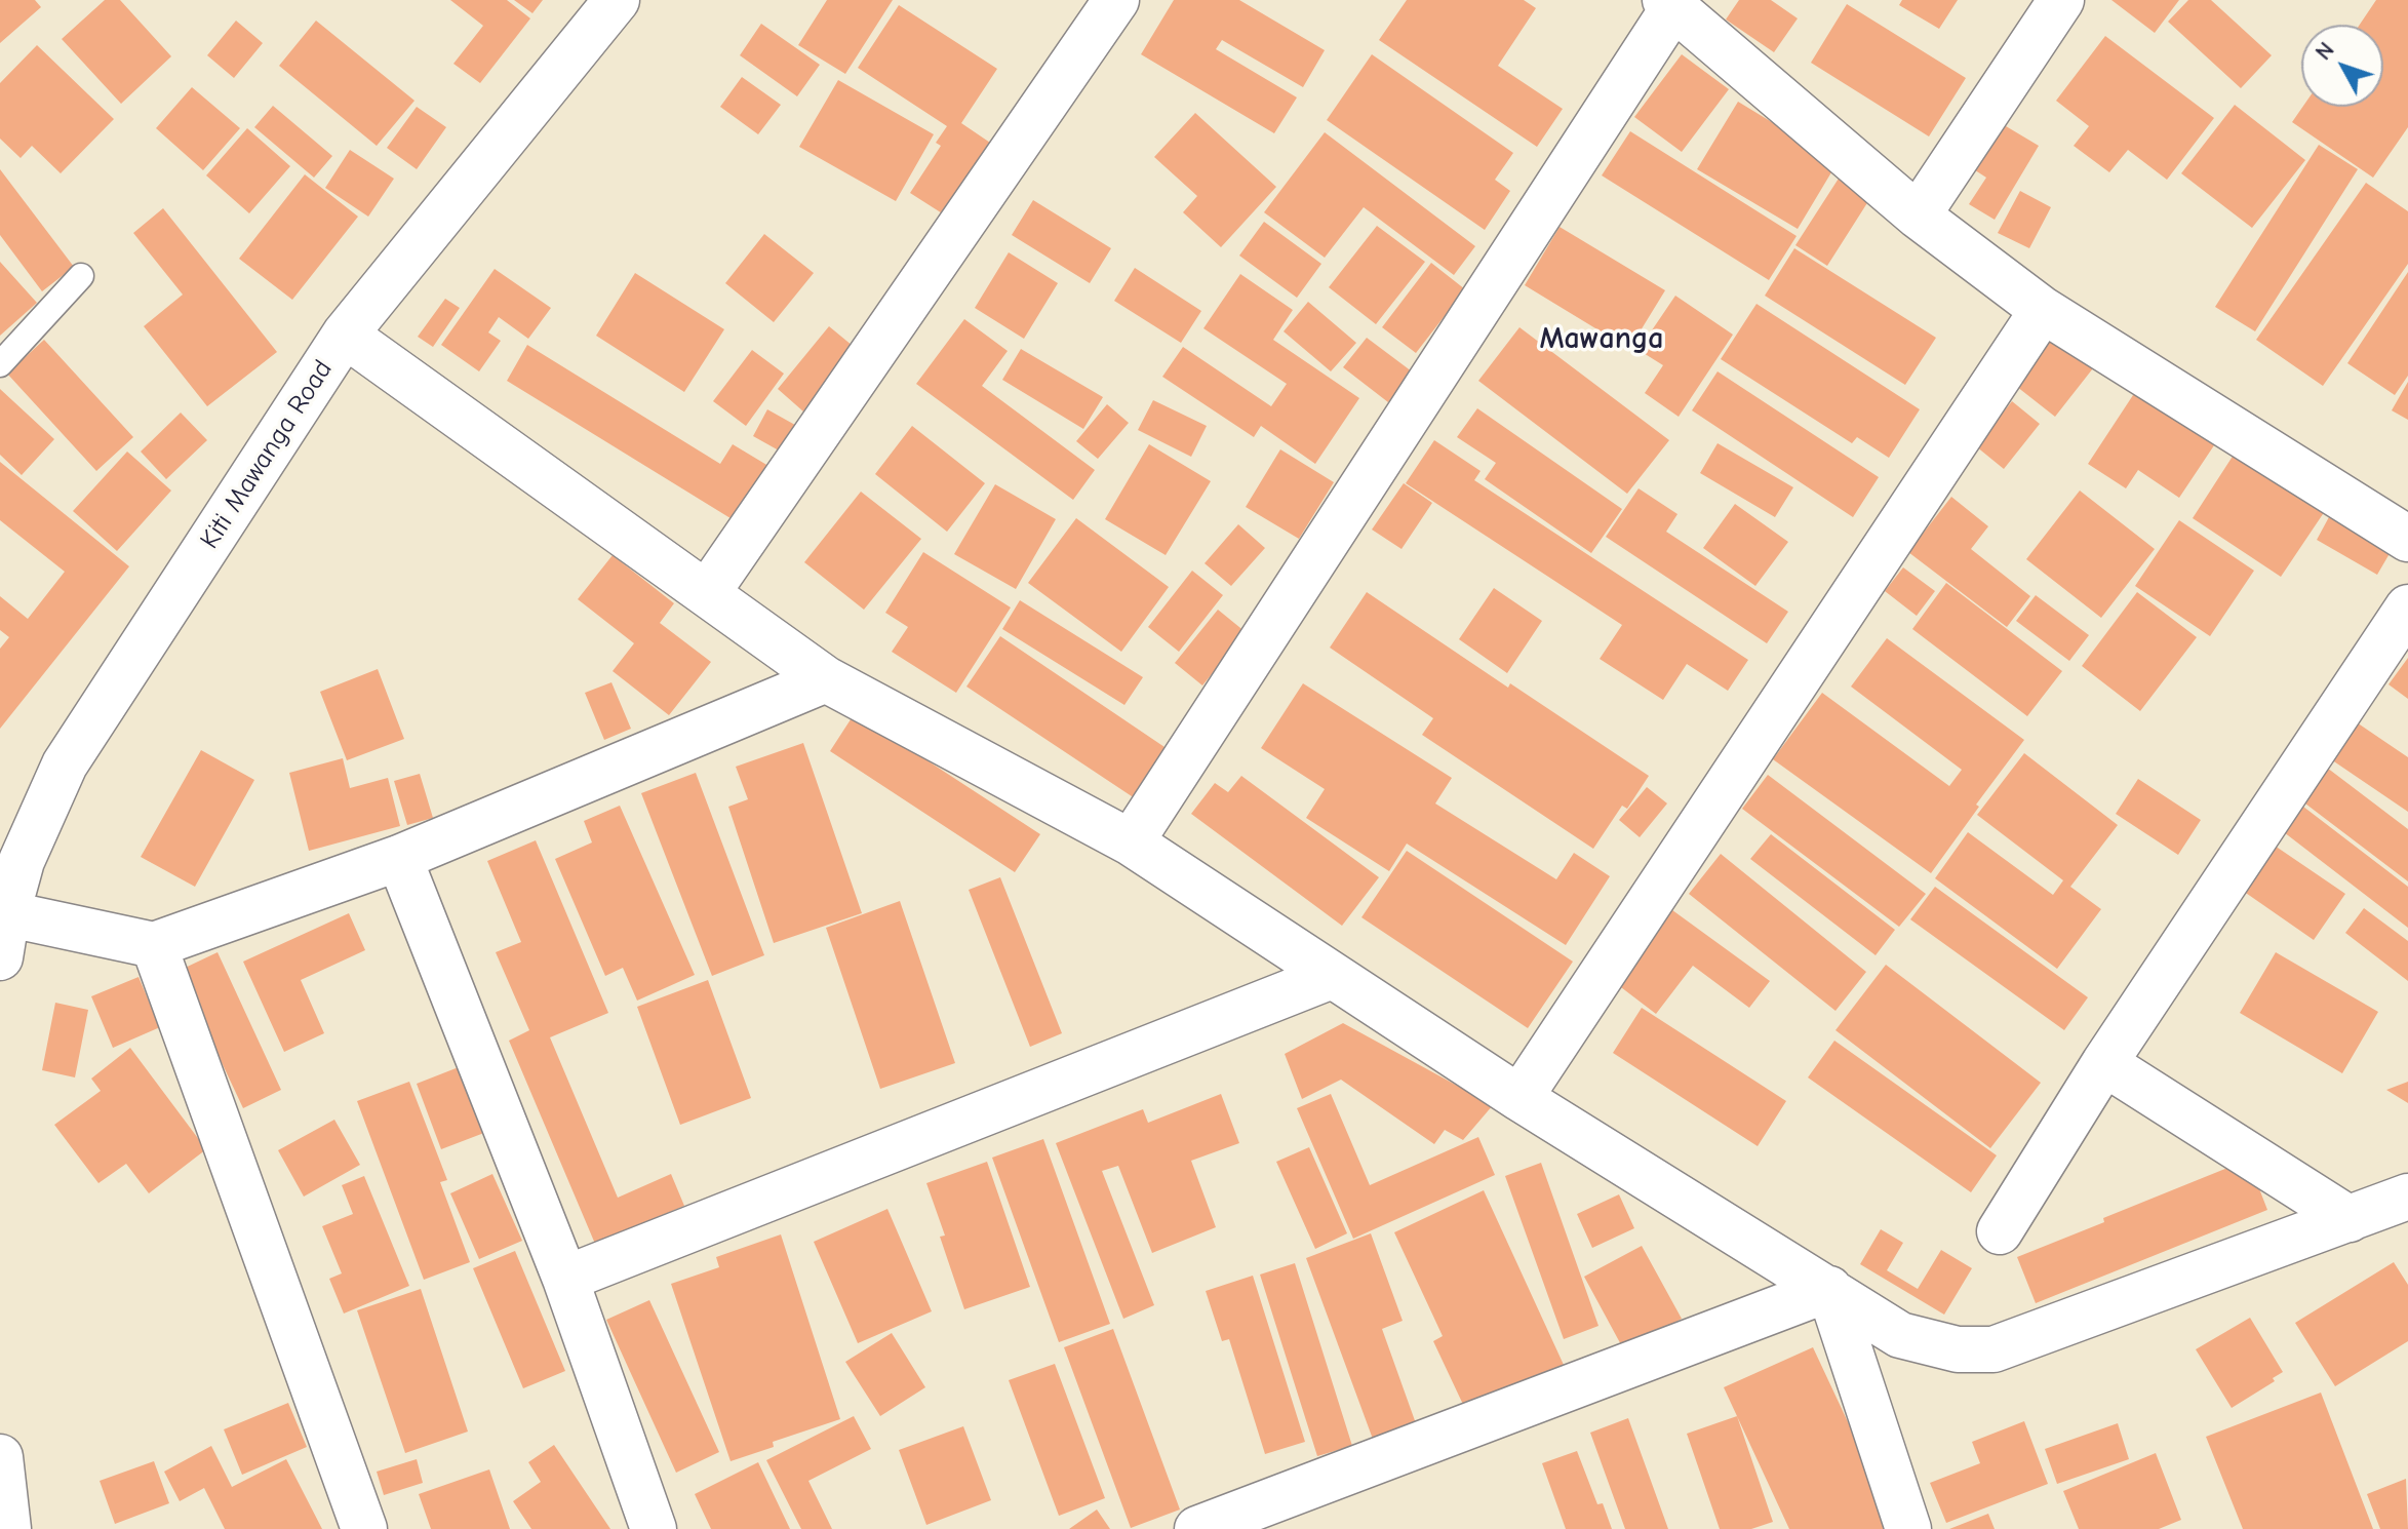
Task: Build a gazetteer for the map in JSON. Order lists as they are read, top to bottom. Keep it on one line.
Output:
{"streets":{"street":["Kiti Mawanga Road"]},"districts":["Mawanga"],"north":"top left"}
